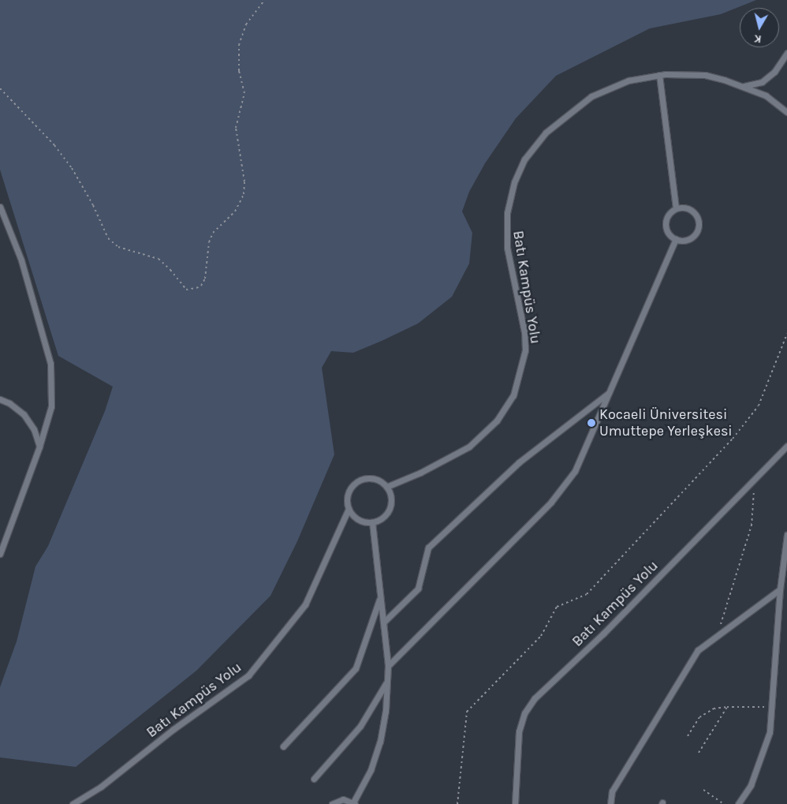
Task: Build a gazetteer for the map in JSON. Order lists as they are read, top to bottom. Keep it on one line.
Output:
{"streets":{"lane":["Batı Kampüs Yolu"]},"places":["Kocaeli Üniversitesi Umuttepe Yerleşkesi"],"north":"bottom"}
